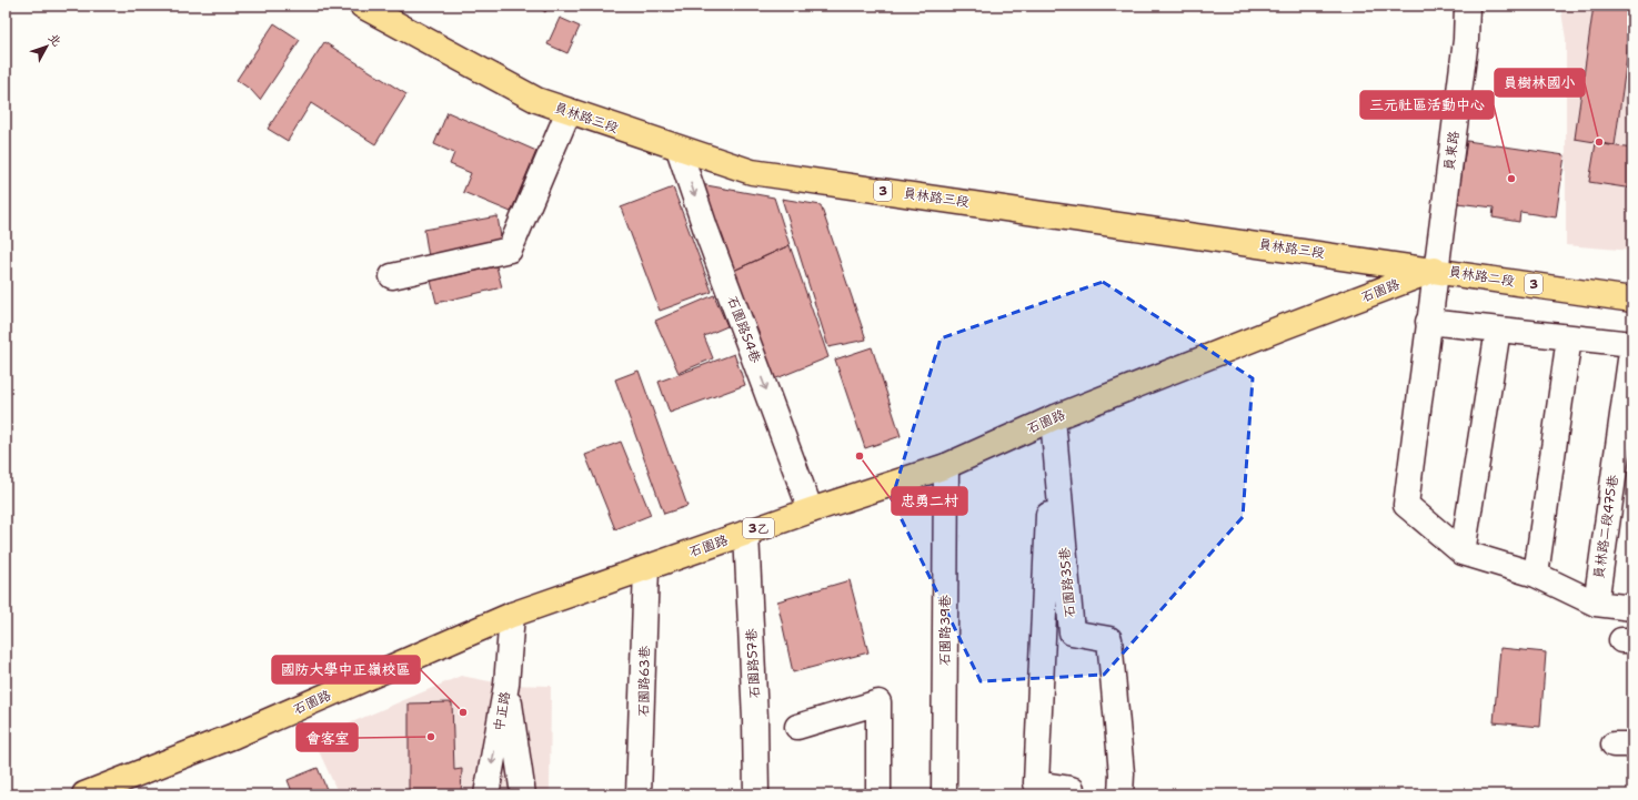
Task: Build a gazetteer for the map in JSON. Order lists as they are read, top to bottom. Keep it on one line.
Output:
{"streets":{"main road":["員林路三段","3","員林路二段","石園路","3乙"],"street":["員東路","石園路54巷","員林路二段475巷","石園路35巷","石園路39巷","石園路57巷","石園路63巷","中正路"]},"crossings":[["員林路三段","員東路"],["員林路三段","員林路二段"],["員林路三段","石園路"],["員林路三段","石園路54巷"],["員東路","員林路二段"],["員東路","石園路"],["員林路二段","石園路"],["石園路","石園路54巷"],["石園路","石園路35巷"],["石園路","石園路39巷"],["石園路","石園路57巷"],["石園路","石園路63巷"]],"one_way":["石園路54巷"],"places":["員樹林國小","三元社區活動中心","忠勇二村","國防大學中正嶺校區","會客室"],"north":"top right"}
